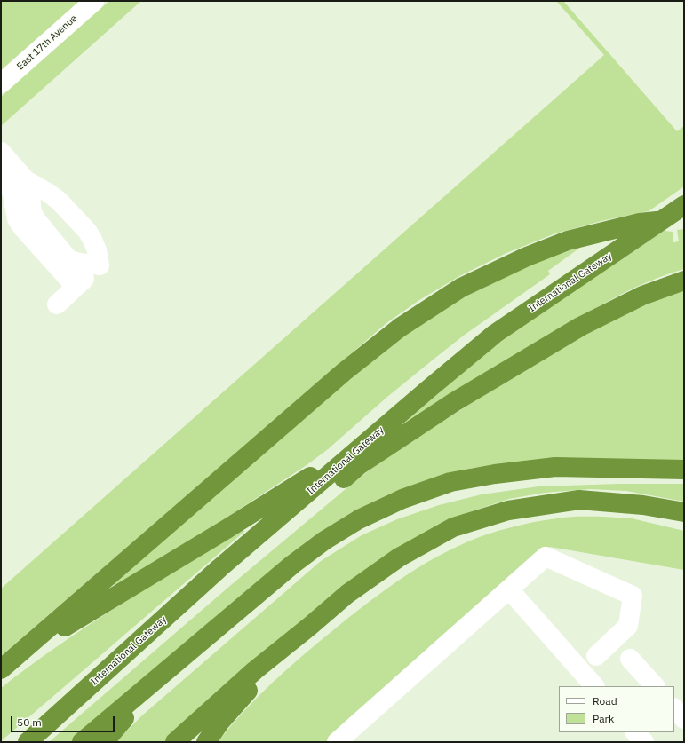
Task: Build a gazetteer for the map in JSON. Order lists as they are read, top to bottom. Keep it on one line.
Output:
{"streets":{"highway":["International Gateway"],"street":["East 17th Avenue"]},"legend":["Road","Park"],"scale_bar":"50 m"}
